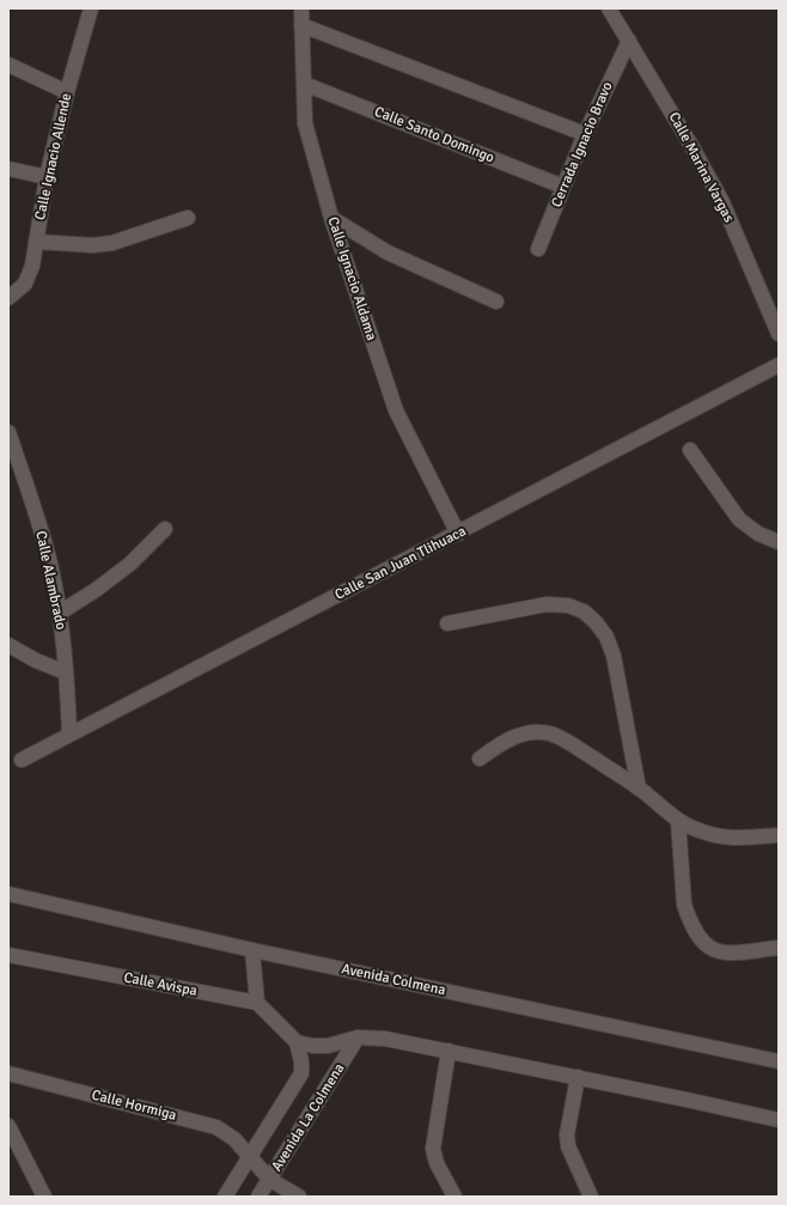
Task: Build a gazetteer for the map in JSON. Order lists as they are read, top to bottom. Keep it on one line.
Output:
{"streets":{"street":["Calle Santo Domingo","Cerrada Ignacio Bravo","Calle Ignacio Allende","Calle Marina Vargas","Calle Ignacio Aldama","Calle San Juan Tlihuaca","Calle Alambrado","Avenida Colmena","Calle Avispa","Calle Hormiga","Avenida La Colmena"]},"crossings":[["Calle Santo Domingo","Cerrada Ignacio Bravo"],["Calle Santo Domingo","Calle Ignacio Aldama"],["Cerrada Ignacio Bravo","Calle Marina Vargas"],["Calle Ignacio Aldama","Calle San Juan Tlihuaca"],["Calle San Juan Tlihuaca","Calle Alambrado"],["Calle Hormiga","Avenida La Colmena"]]}
